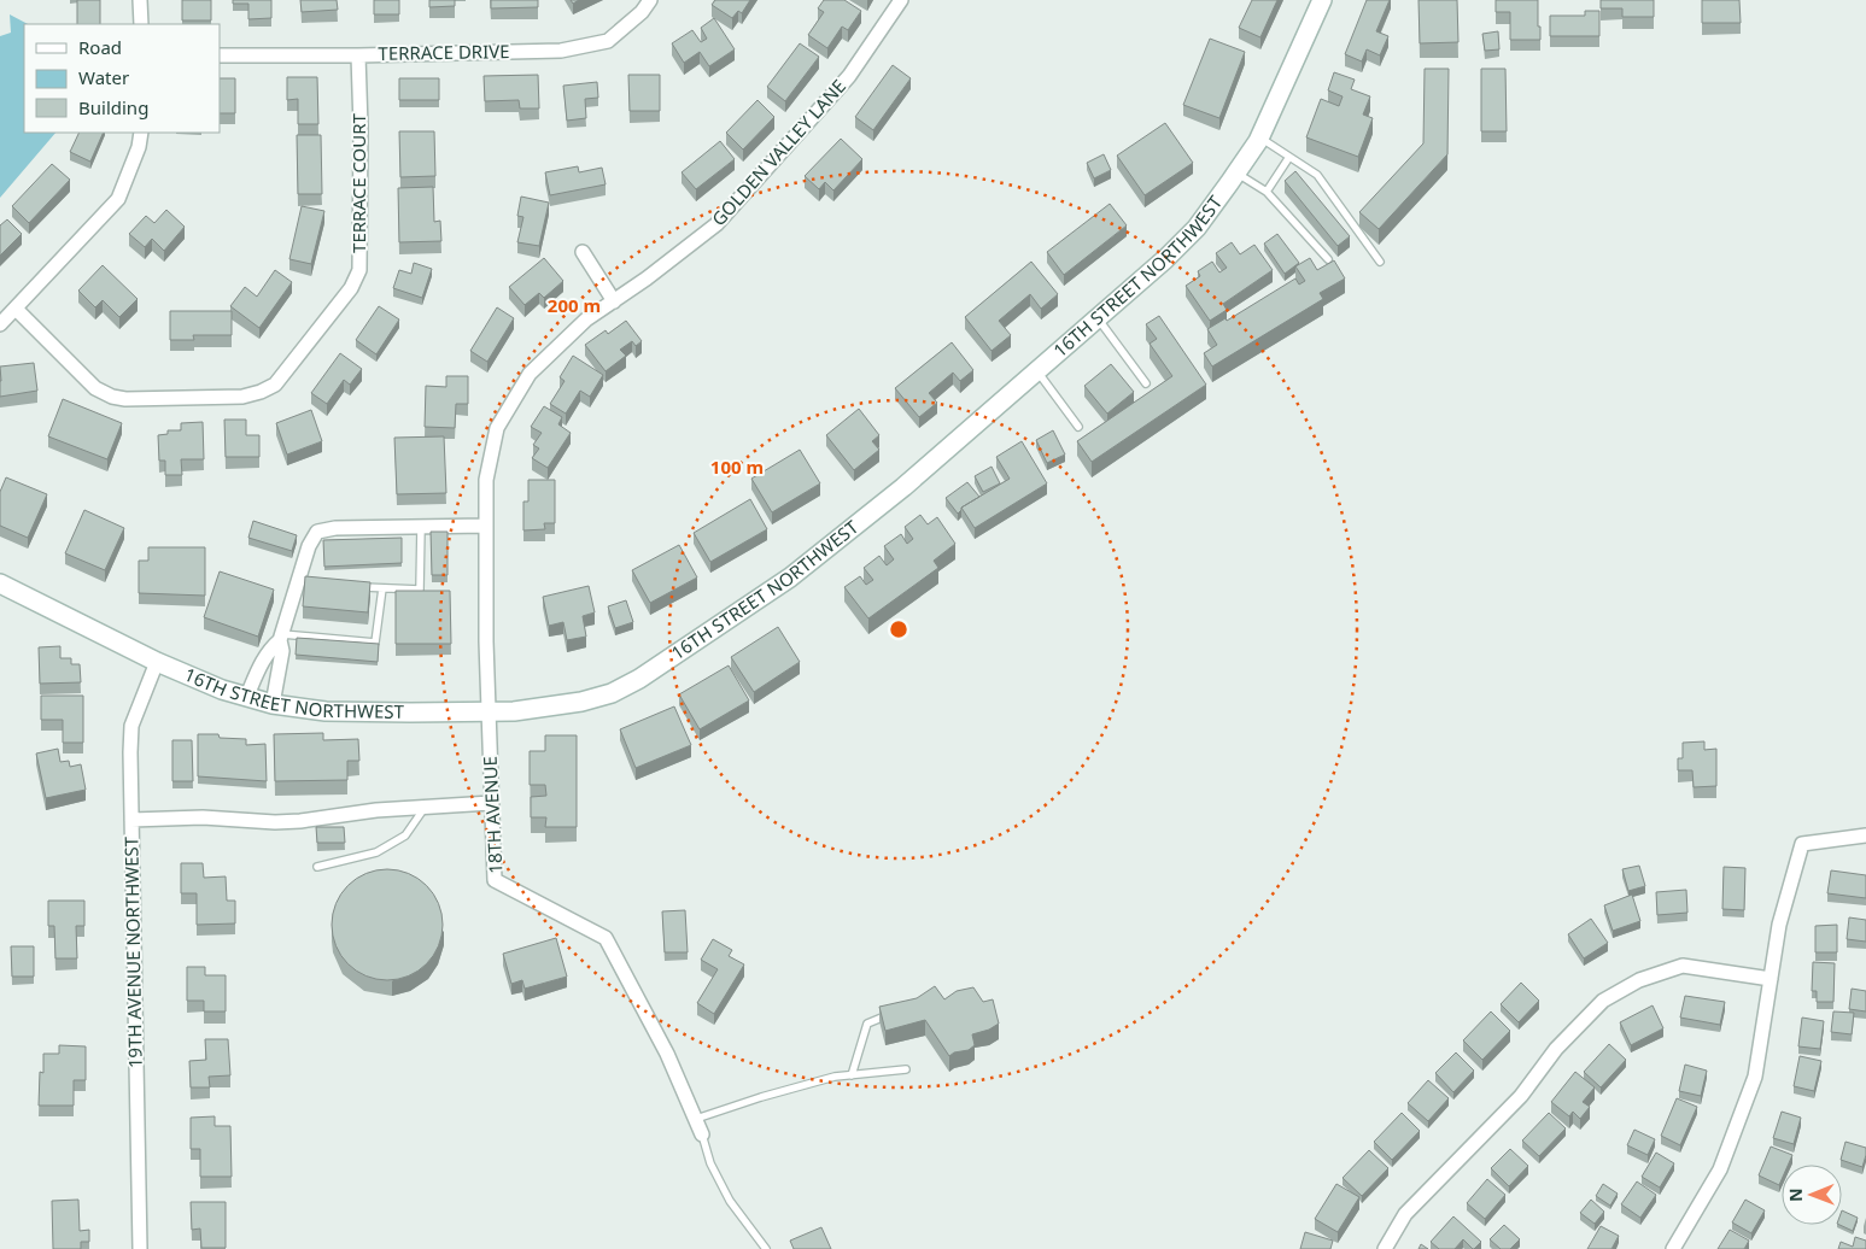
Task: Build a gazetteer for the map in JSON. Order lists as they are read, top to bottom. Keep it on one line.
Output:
{"streets":{"street":["TERRACE DRIVE","GOLDEN VALLEY LANE","TERRACE COURT","16TH STREET NORTHWEST","18TH AVENUE","19TH AVENUE NORTHWEST"]},"crossings":[["TERRACE DRIVE","TERRACE COURT"],["GOLDEN VALLEY LANE","18TH AVENUE"],["16TH STREET NORTHWEST","18TH AVENUE"],["16TH STREET NORTHWEST","19TH AVENUE NORTHWEST"]],"legend":["Road","Water","Building"],"north":"left","rings":["200 m","100 m"]}
